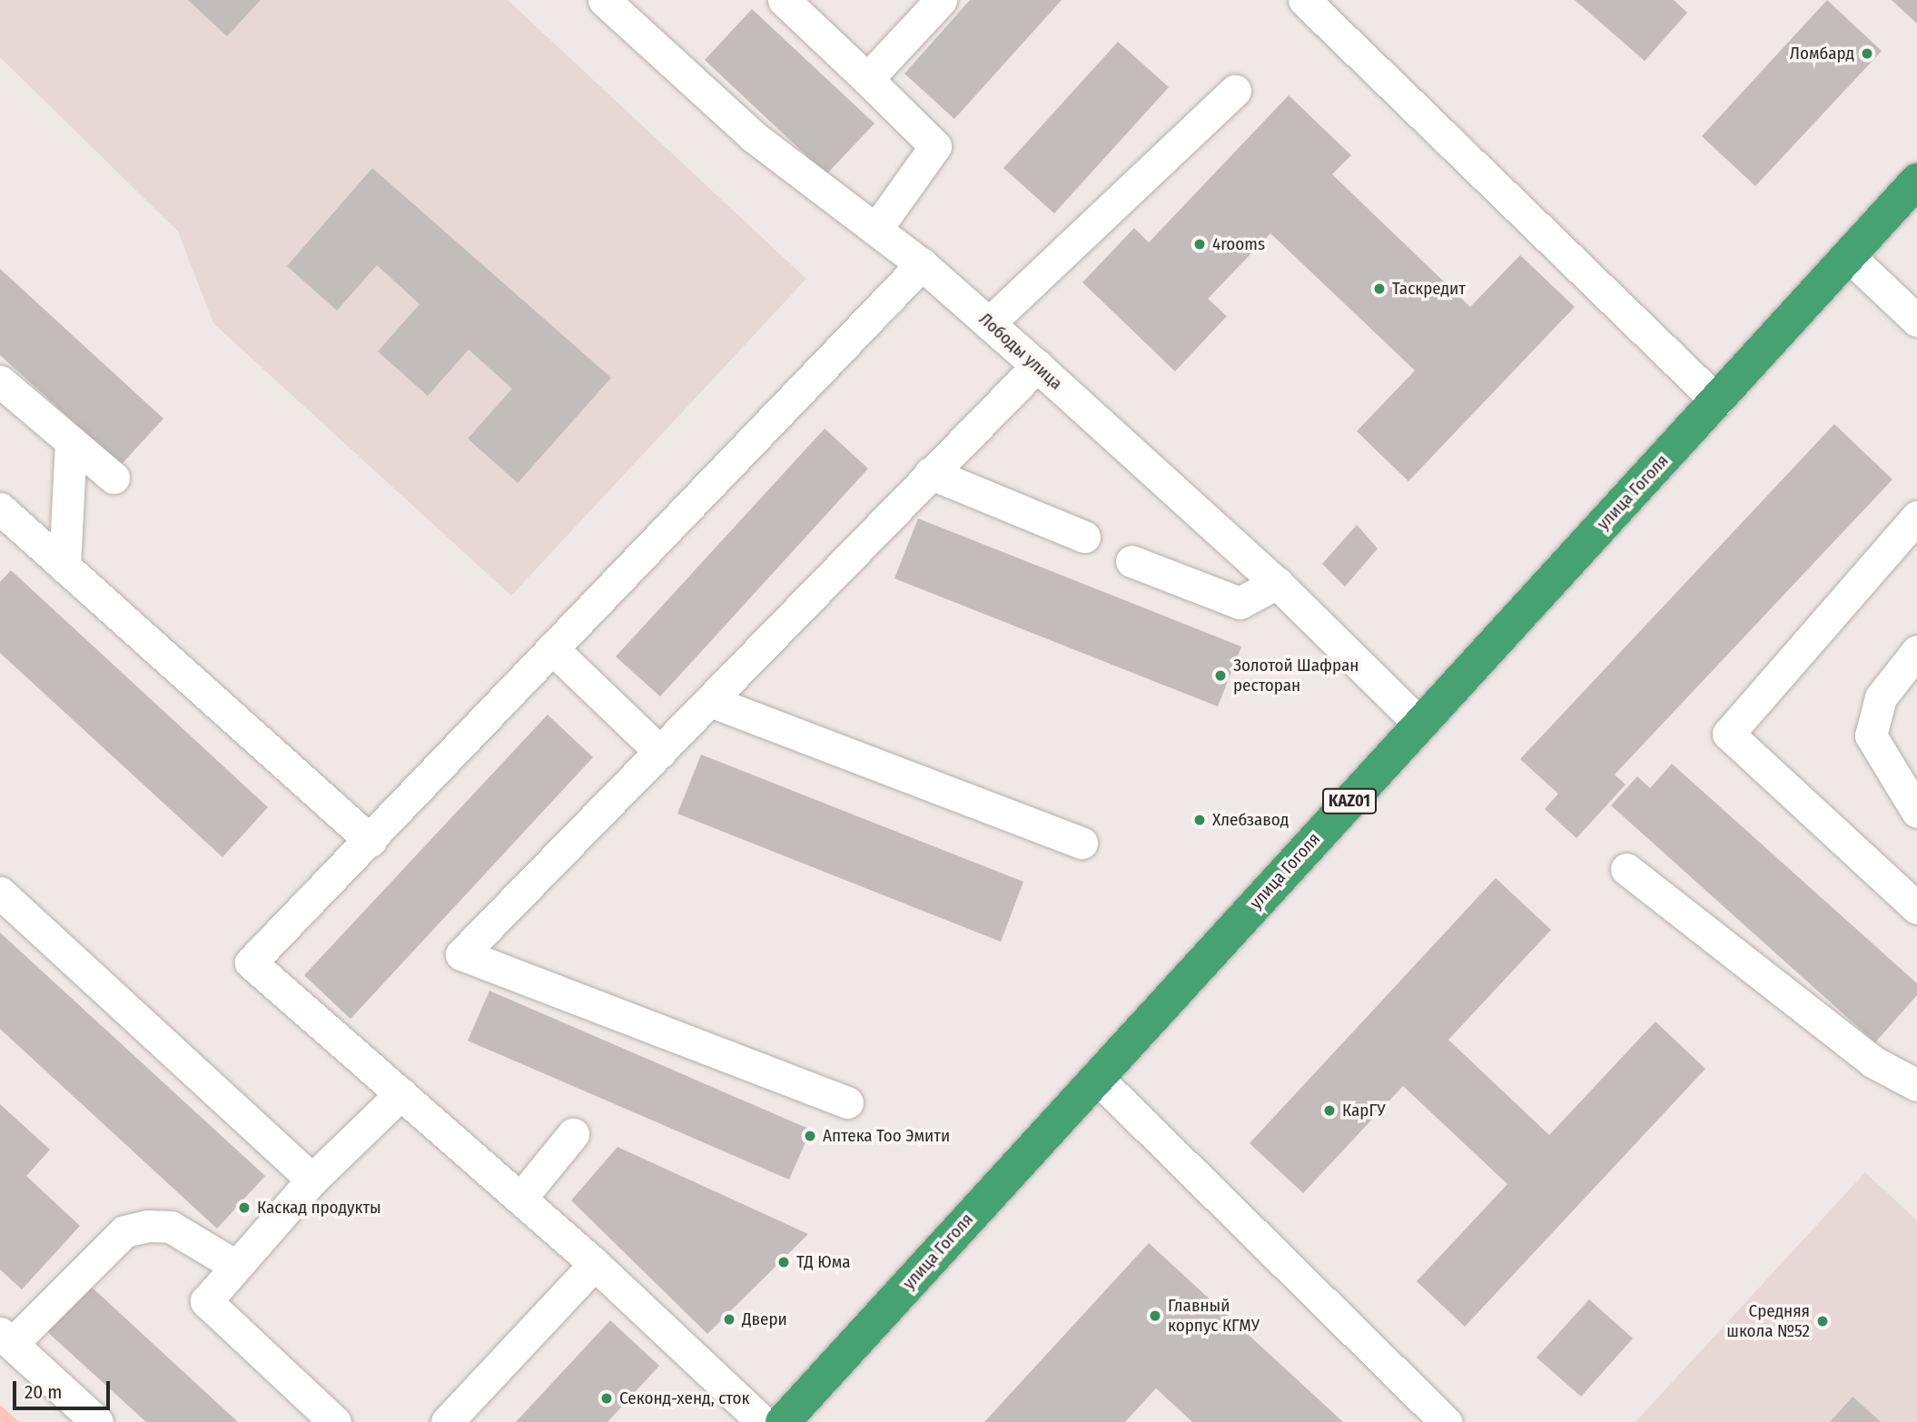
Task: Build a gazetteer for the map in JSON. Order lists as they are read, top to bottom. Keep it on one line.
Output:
{"streets":{"highway":["улица Гоголя","KАZ01"],"street":["Лободы улица"]},"crossings":[["Лободы улица","улица Гоголя"]],"places":["Ломбард","4rooms","Таскредит","Золотой Шафран ресторан","Хлебзавод","КарГУ","Аптека Тоо Эмити","Каскад продукты","ТД Юма","Главный корпус КГМУ","Двери","Средняя школа №52","Секонд-хенд, сток"],"scale_bar":"20 m"}
